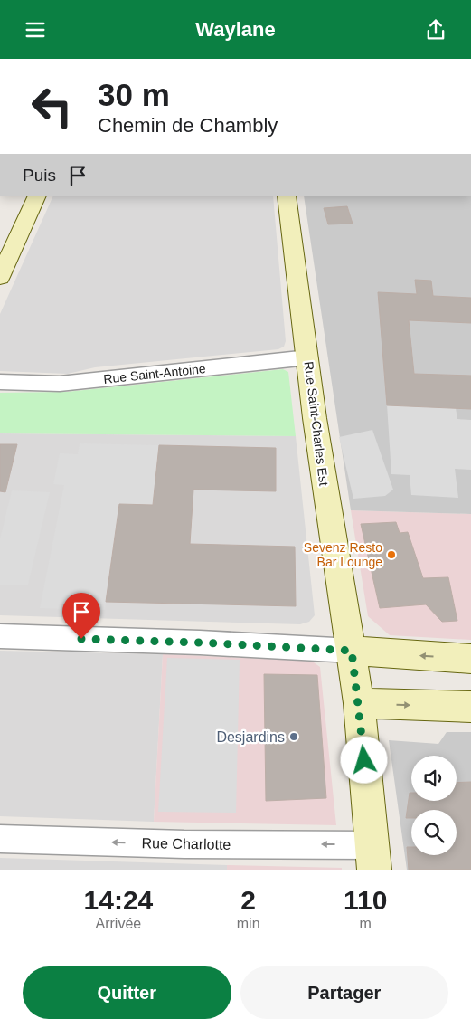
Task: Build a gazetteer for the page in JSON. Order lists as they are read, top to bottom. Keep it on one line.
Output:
{"streets":{"street":["Rue Saint-Antoine","Rue Saint-Charles Est","Rue Charlotte"]},"crossings":[["Rue Saint-Antoine","Rue Saint-Charles Est"],["Rue Saint-Charles Est","Rue Charlotte"]],"one_way":["Rue Charlotte"],"places":["Sevenz Resto Bar Lounge","Desjardins"],"page":{"header":"Waylane","turn":["30 m","Chemin de Chambly"],"then":"Puis","eta":["14:24","Arrivée","2","min","110","m"],"buttons":["Quitter","Partager"]}}
